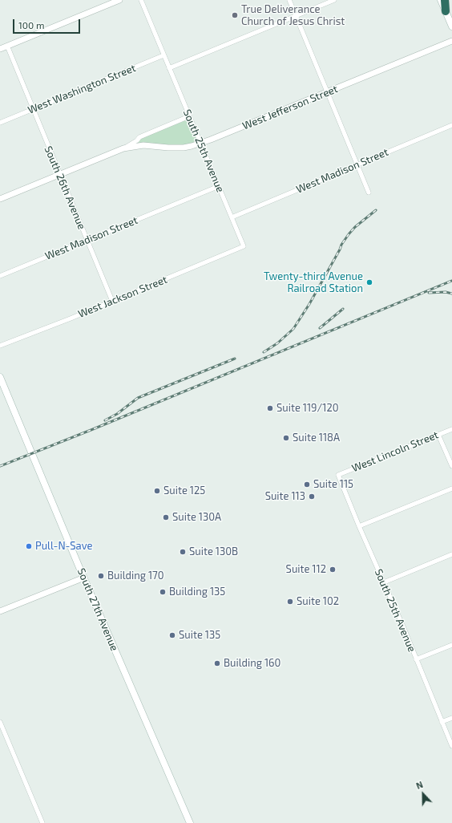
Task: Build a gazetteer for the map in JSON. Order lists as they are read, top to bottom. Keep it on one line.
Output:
{"streets":{"main road":["South 27th Avenue"],"street":["West Washington Street","West Jefferson Street","South 25th Avenue","West Madison Street","South 26th Avenue","West Jackson Street","West Lincoln Street"]},"crossings":[["West Washington Street","South 25th Avenue"],["West Washington Street","South 26th Avenue"],["West Jefferson Street","South 25th Avenue"],["West Jefferson Street","South 26th Avenue"],["South 25th Avenue","West Madison Street"],["South 25th Avenue","West Jackson Street"],["South 25th Avenue","West Lincoln Street"],["West Madison Street","South 26th Avenue"],["South 26th Avenue","West Jackson Street"]],"places":["True Deliverance Church of Jesus Christ","Twenty-third Avenue Railroad Station","Suite 119/120","Suite 118A","Suite 115","Suite 125","Suite 113","Suite 130A","Pull-N-Save","Suite 130B","Suite 112","Building 170","Building 135","Suite 102","Suite 135","Building 160"],"scale_bar":"100 m","north":"top"}
